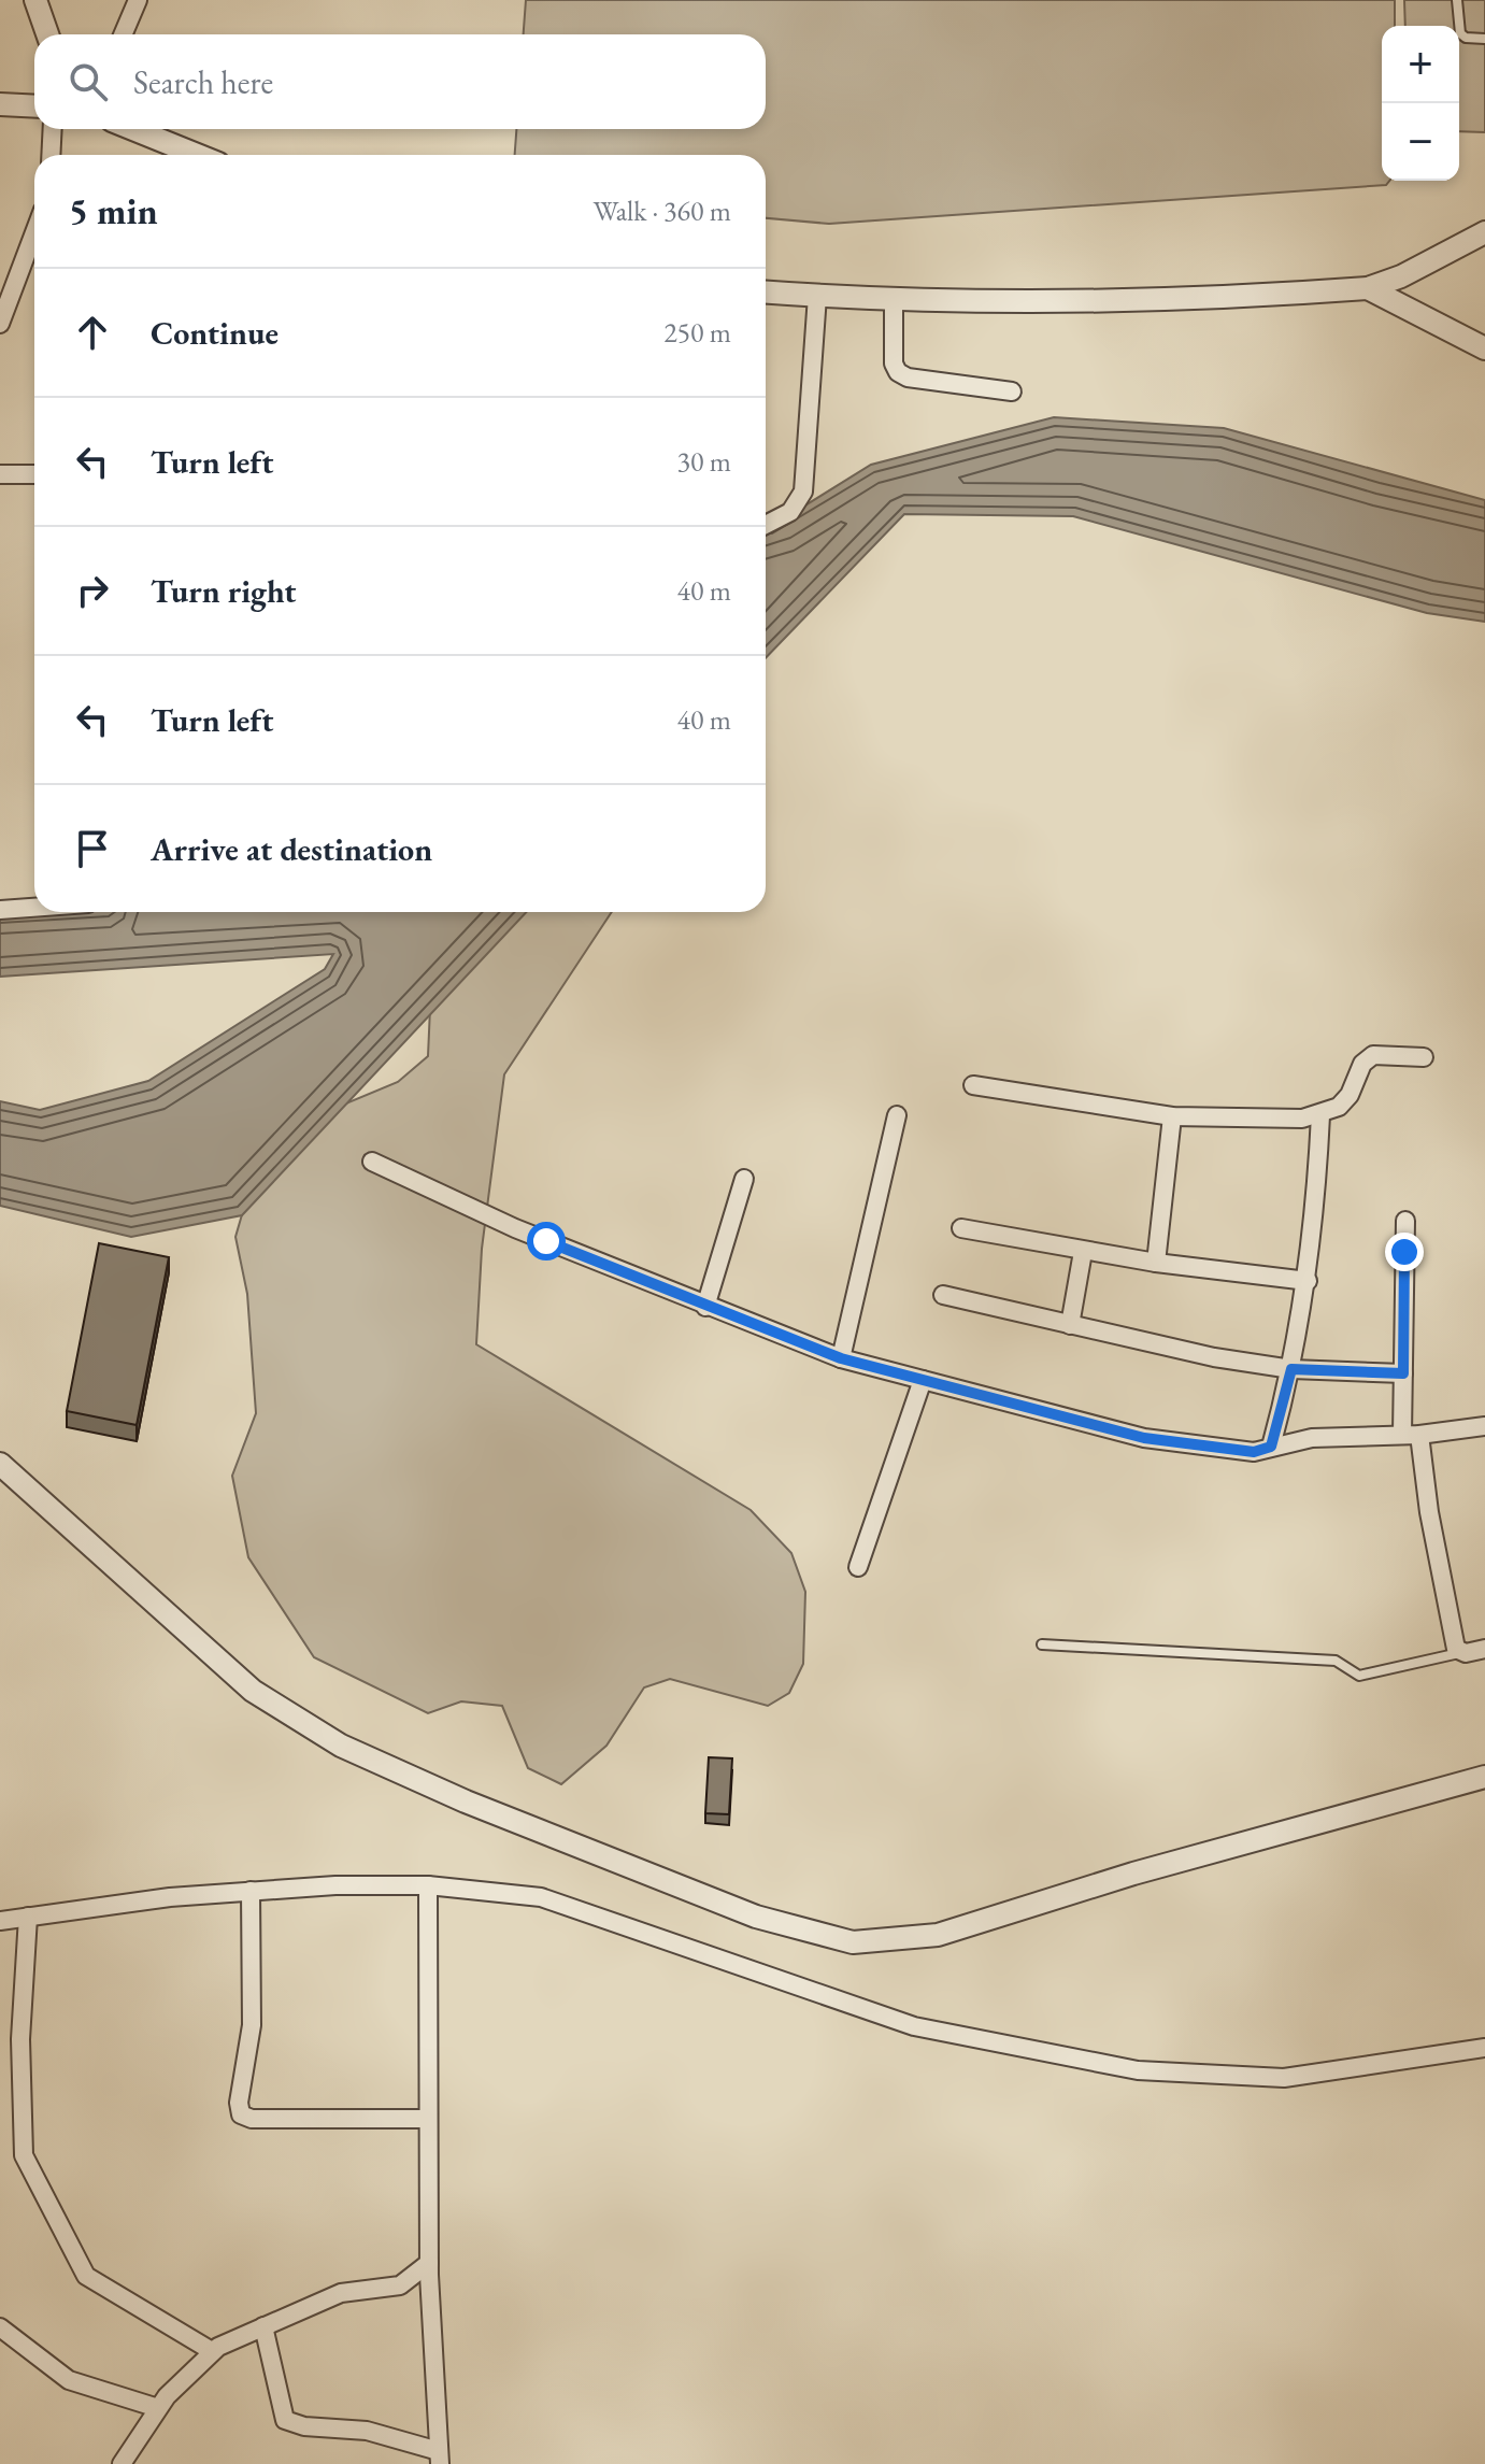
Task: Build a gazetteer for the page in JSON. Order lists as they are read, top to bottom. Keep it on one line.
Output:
{"page":{"map_buttons":["+","−"],"search":"Search here","heading":["5 min","Walk · 360 m"],"list":[["Continue","250 m"],["Turn left","30 m"],["Turn right","40 m"],["Turn left","40 m"],"Arrive at destination"]}}
